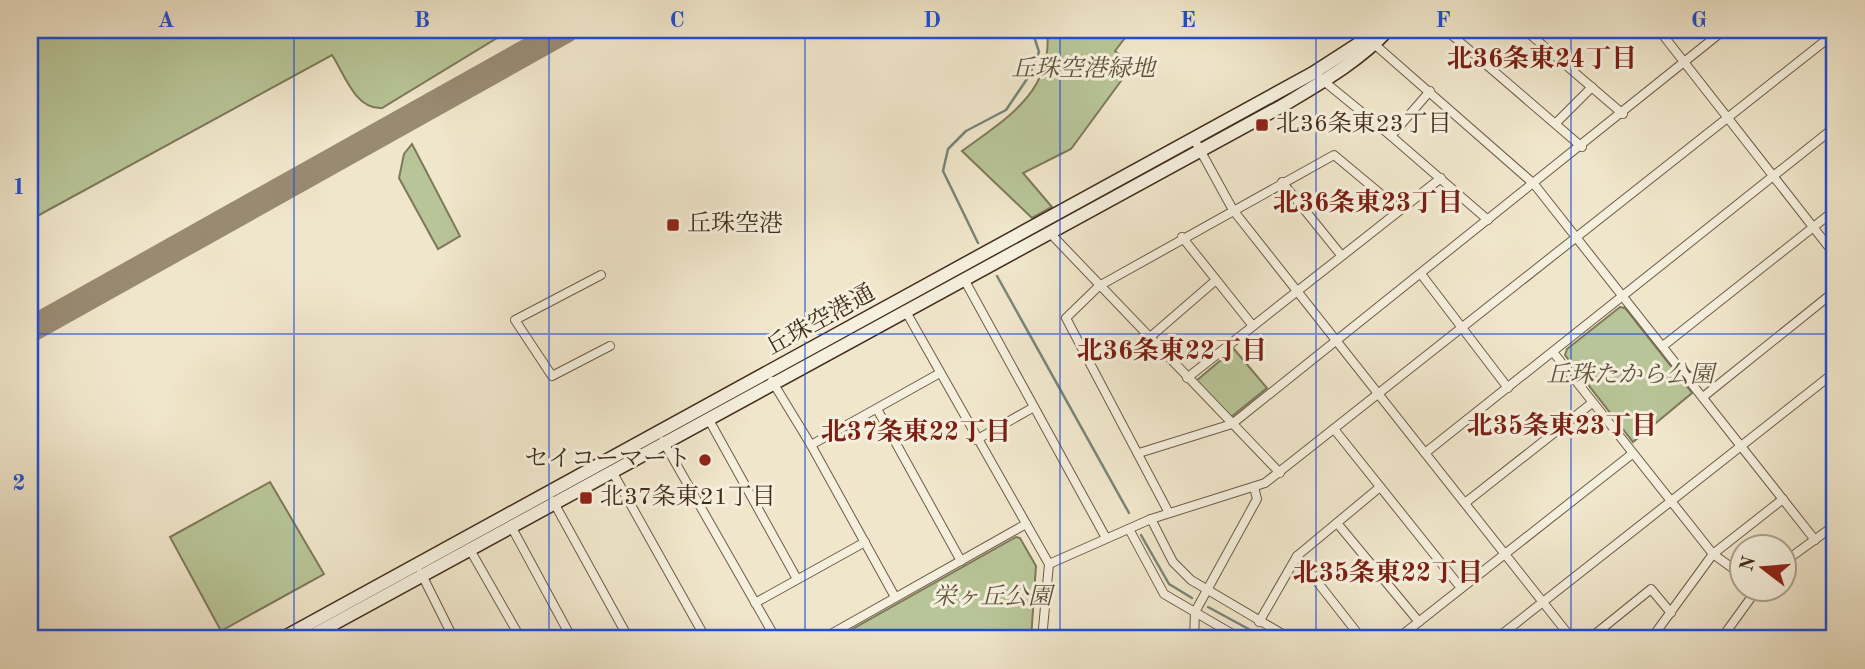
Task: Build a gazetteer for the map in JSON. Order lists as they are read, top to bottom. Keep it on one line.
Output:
{"streets":{"main road":["丘珠空港通"]},"districts":["北36条東24丁目","北36条東23丁目","北36条東22丁目","北35条東23丁目","北37条東22丁目","北35条東22丁目"],"parks":["丘珠空港緑地","丘珠たから公園","栄ヶ丘公園"],"places":{"transit":["北36条東23丁目","丘珠空港","北37条東21丁目"],"other":["セイコーマート"]},"north":"left","grid":{"columns":["A","B","C","D","E","F","G"],"rows":["1","2"]}}
